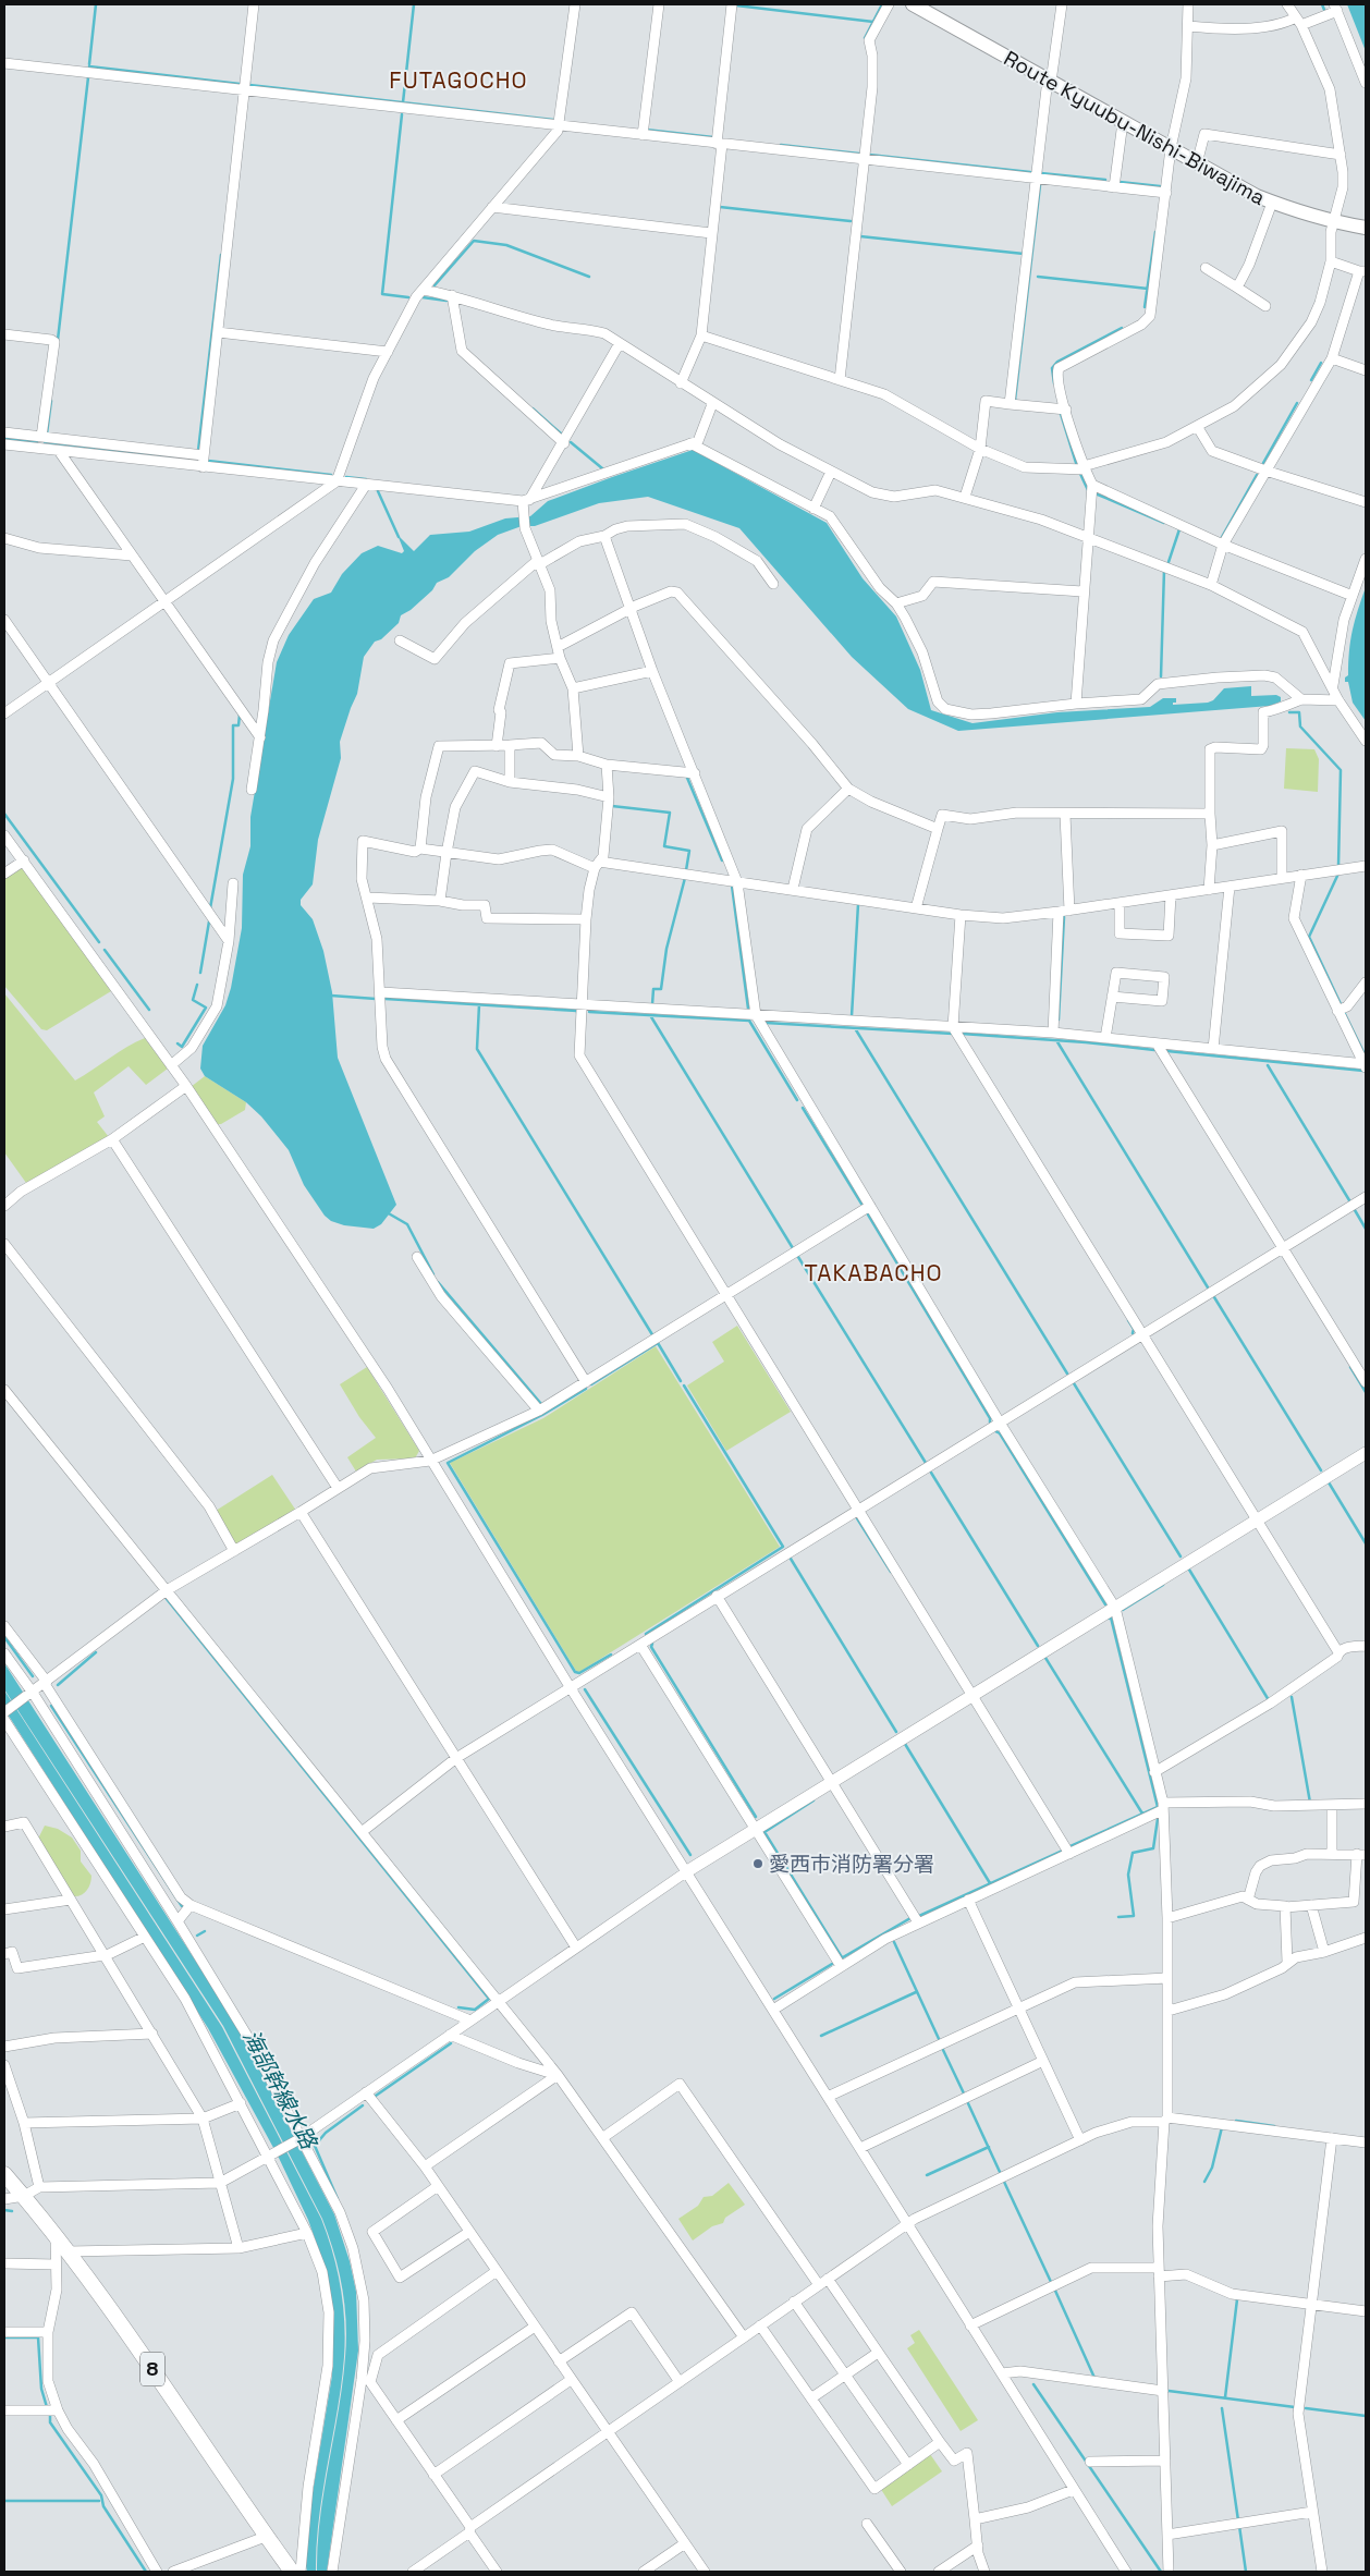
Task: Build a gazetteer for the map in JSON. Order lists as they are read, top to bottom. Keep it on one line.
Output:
{"streets":{"main road":["Route Kyuubu-Nishi-Biwajima","8"]},"districts":["FUTAGOCHO","TAKABACHO"],"water":["海部幹線水路"],"places":["愛西市消防署分署"]}
